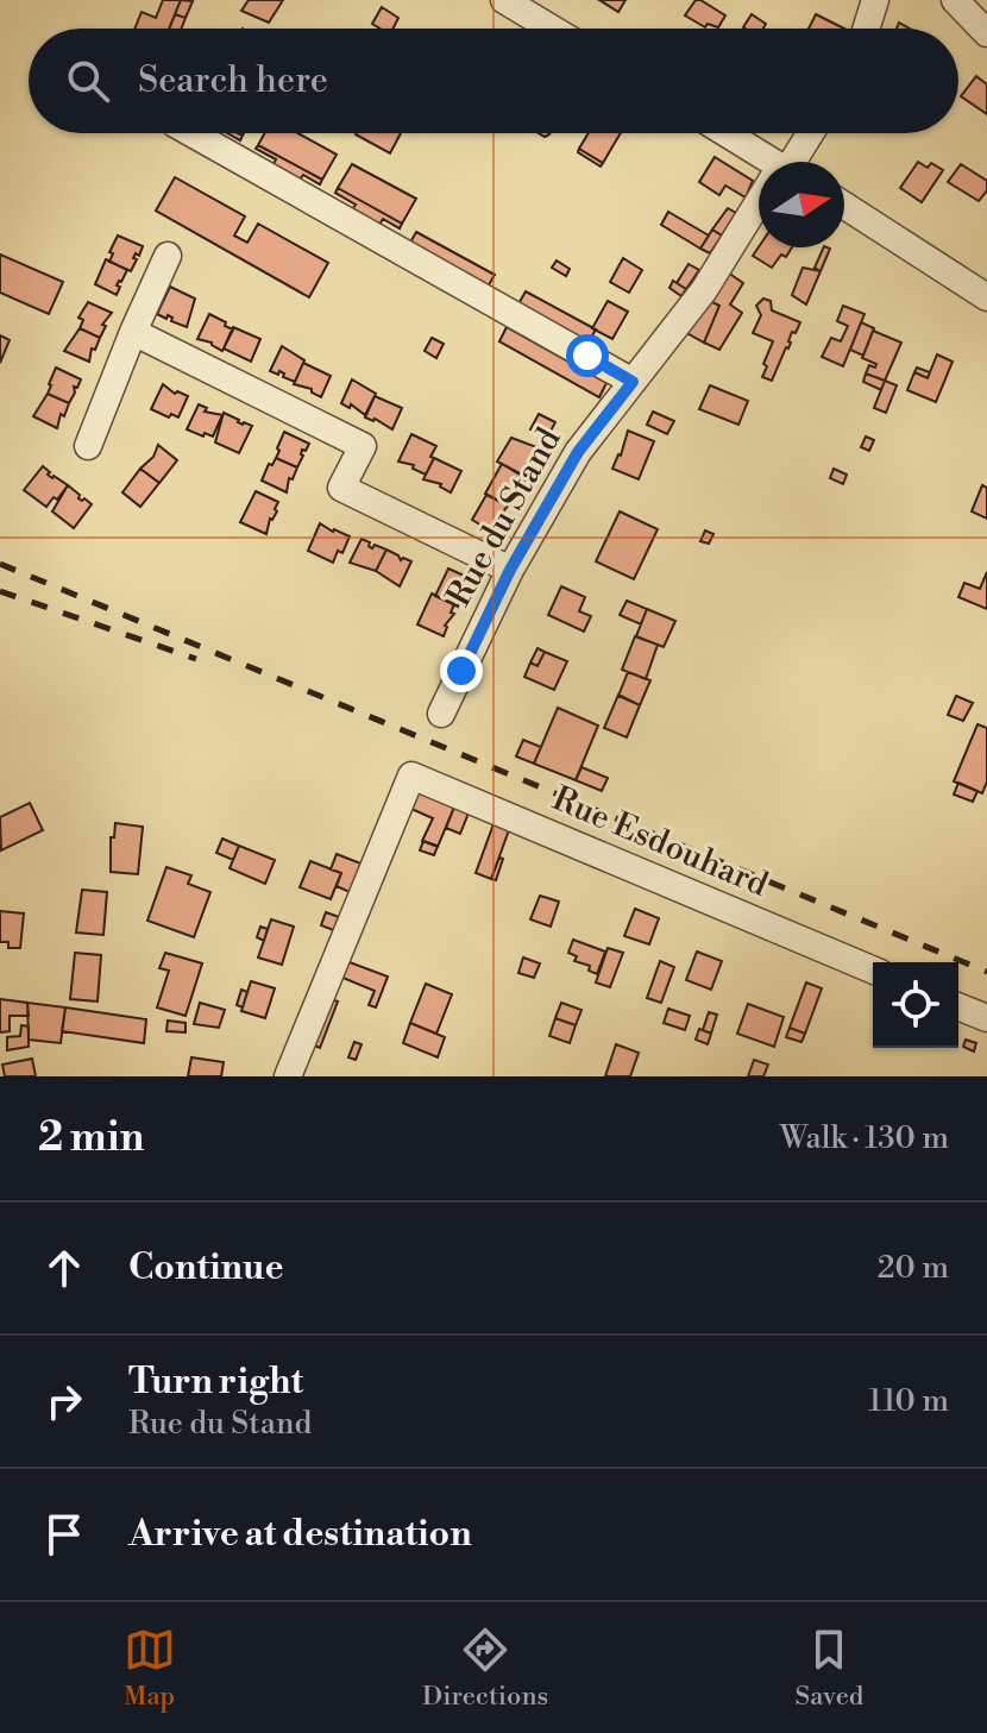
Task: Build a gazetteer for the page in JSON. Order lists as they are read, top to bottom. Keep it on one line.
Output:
{"streets":{"street":["Rue du Stand","Rue Esdouhard"]},"north":"right","page":{"search":"Search here","heading":["2 min","Walk · 130 m"],"list":[["Continue","20 m"],["Turn right","Rue du Stand","110 m"],"Arrive at destination"],"nav":["Map","Directions","Saved"]}}
